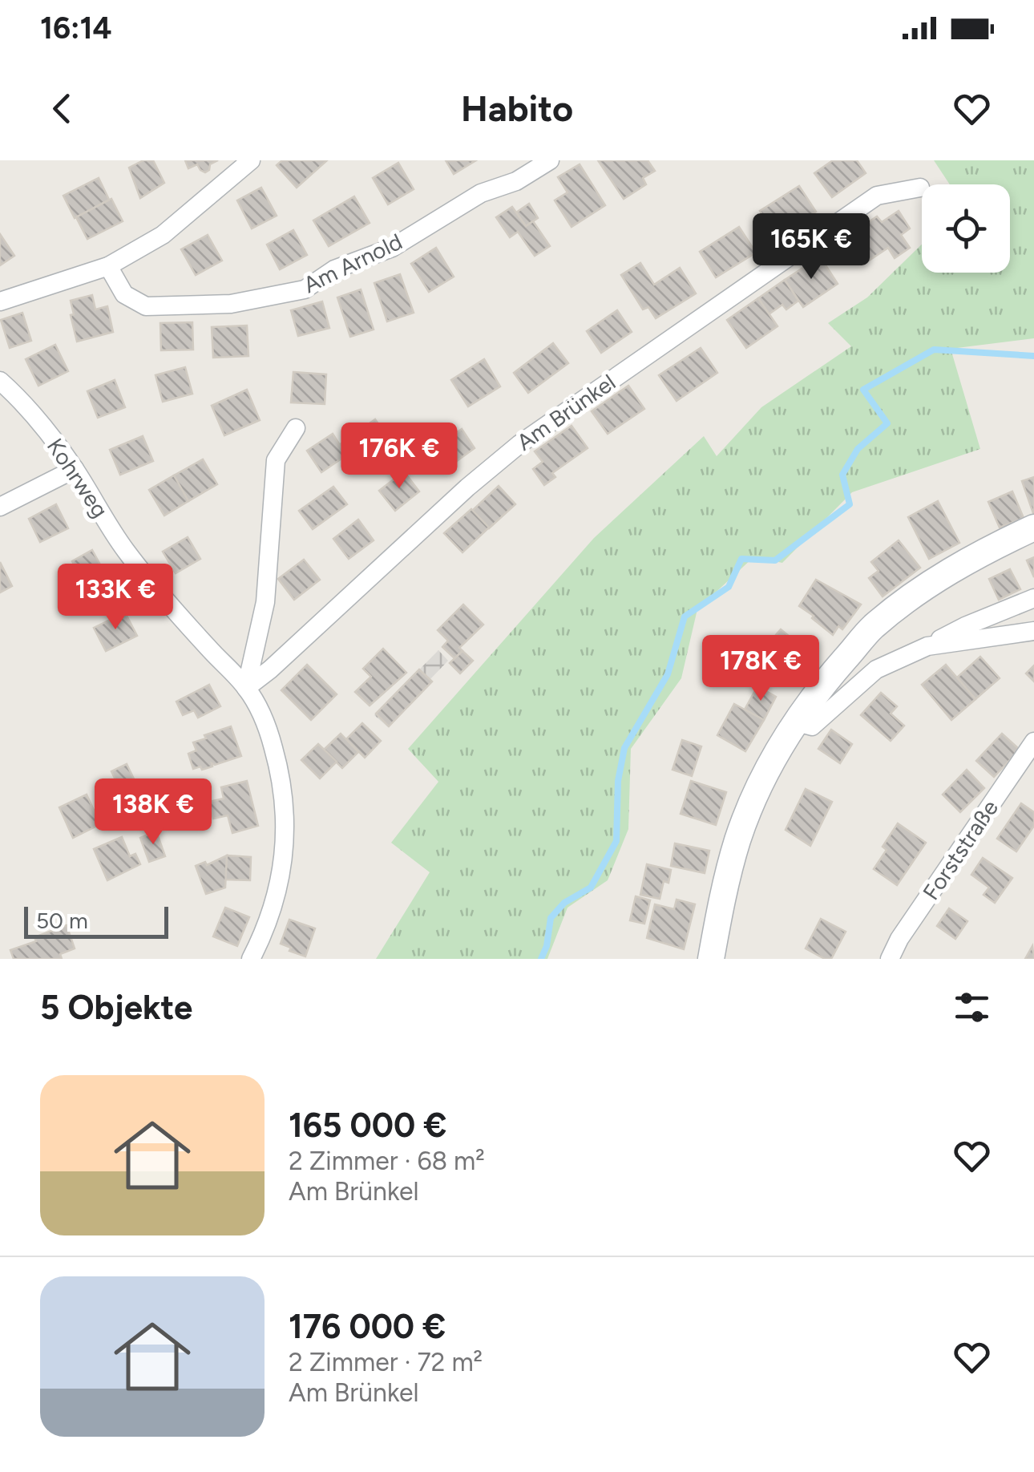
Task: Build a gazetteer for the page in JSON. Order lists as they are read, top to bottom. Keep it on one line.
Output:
{"streets":{"street":["Am Arnold","Am Brünkel","Kohrweg","Forststraße"]},"crossings":[["Am Brünkel","Kohrweg"]],"scale_bar":"50 m","page":{"status":"16:14","header":"Habito","price":["165K €","176K €","133K €","178K €","138K €"],"scale":"50 m","heading":"5 Objekte","list":[{"name":"165 000 €","note":"2 Zimmer · 68 m² · Am Brünkel"},{"name":"176 000 €","note":"2 Zimmer · 72 m² · Am Brünkel"}]}}
